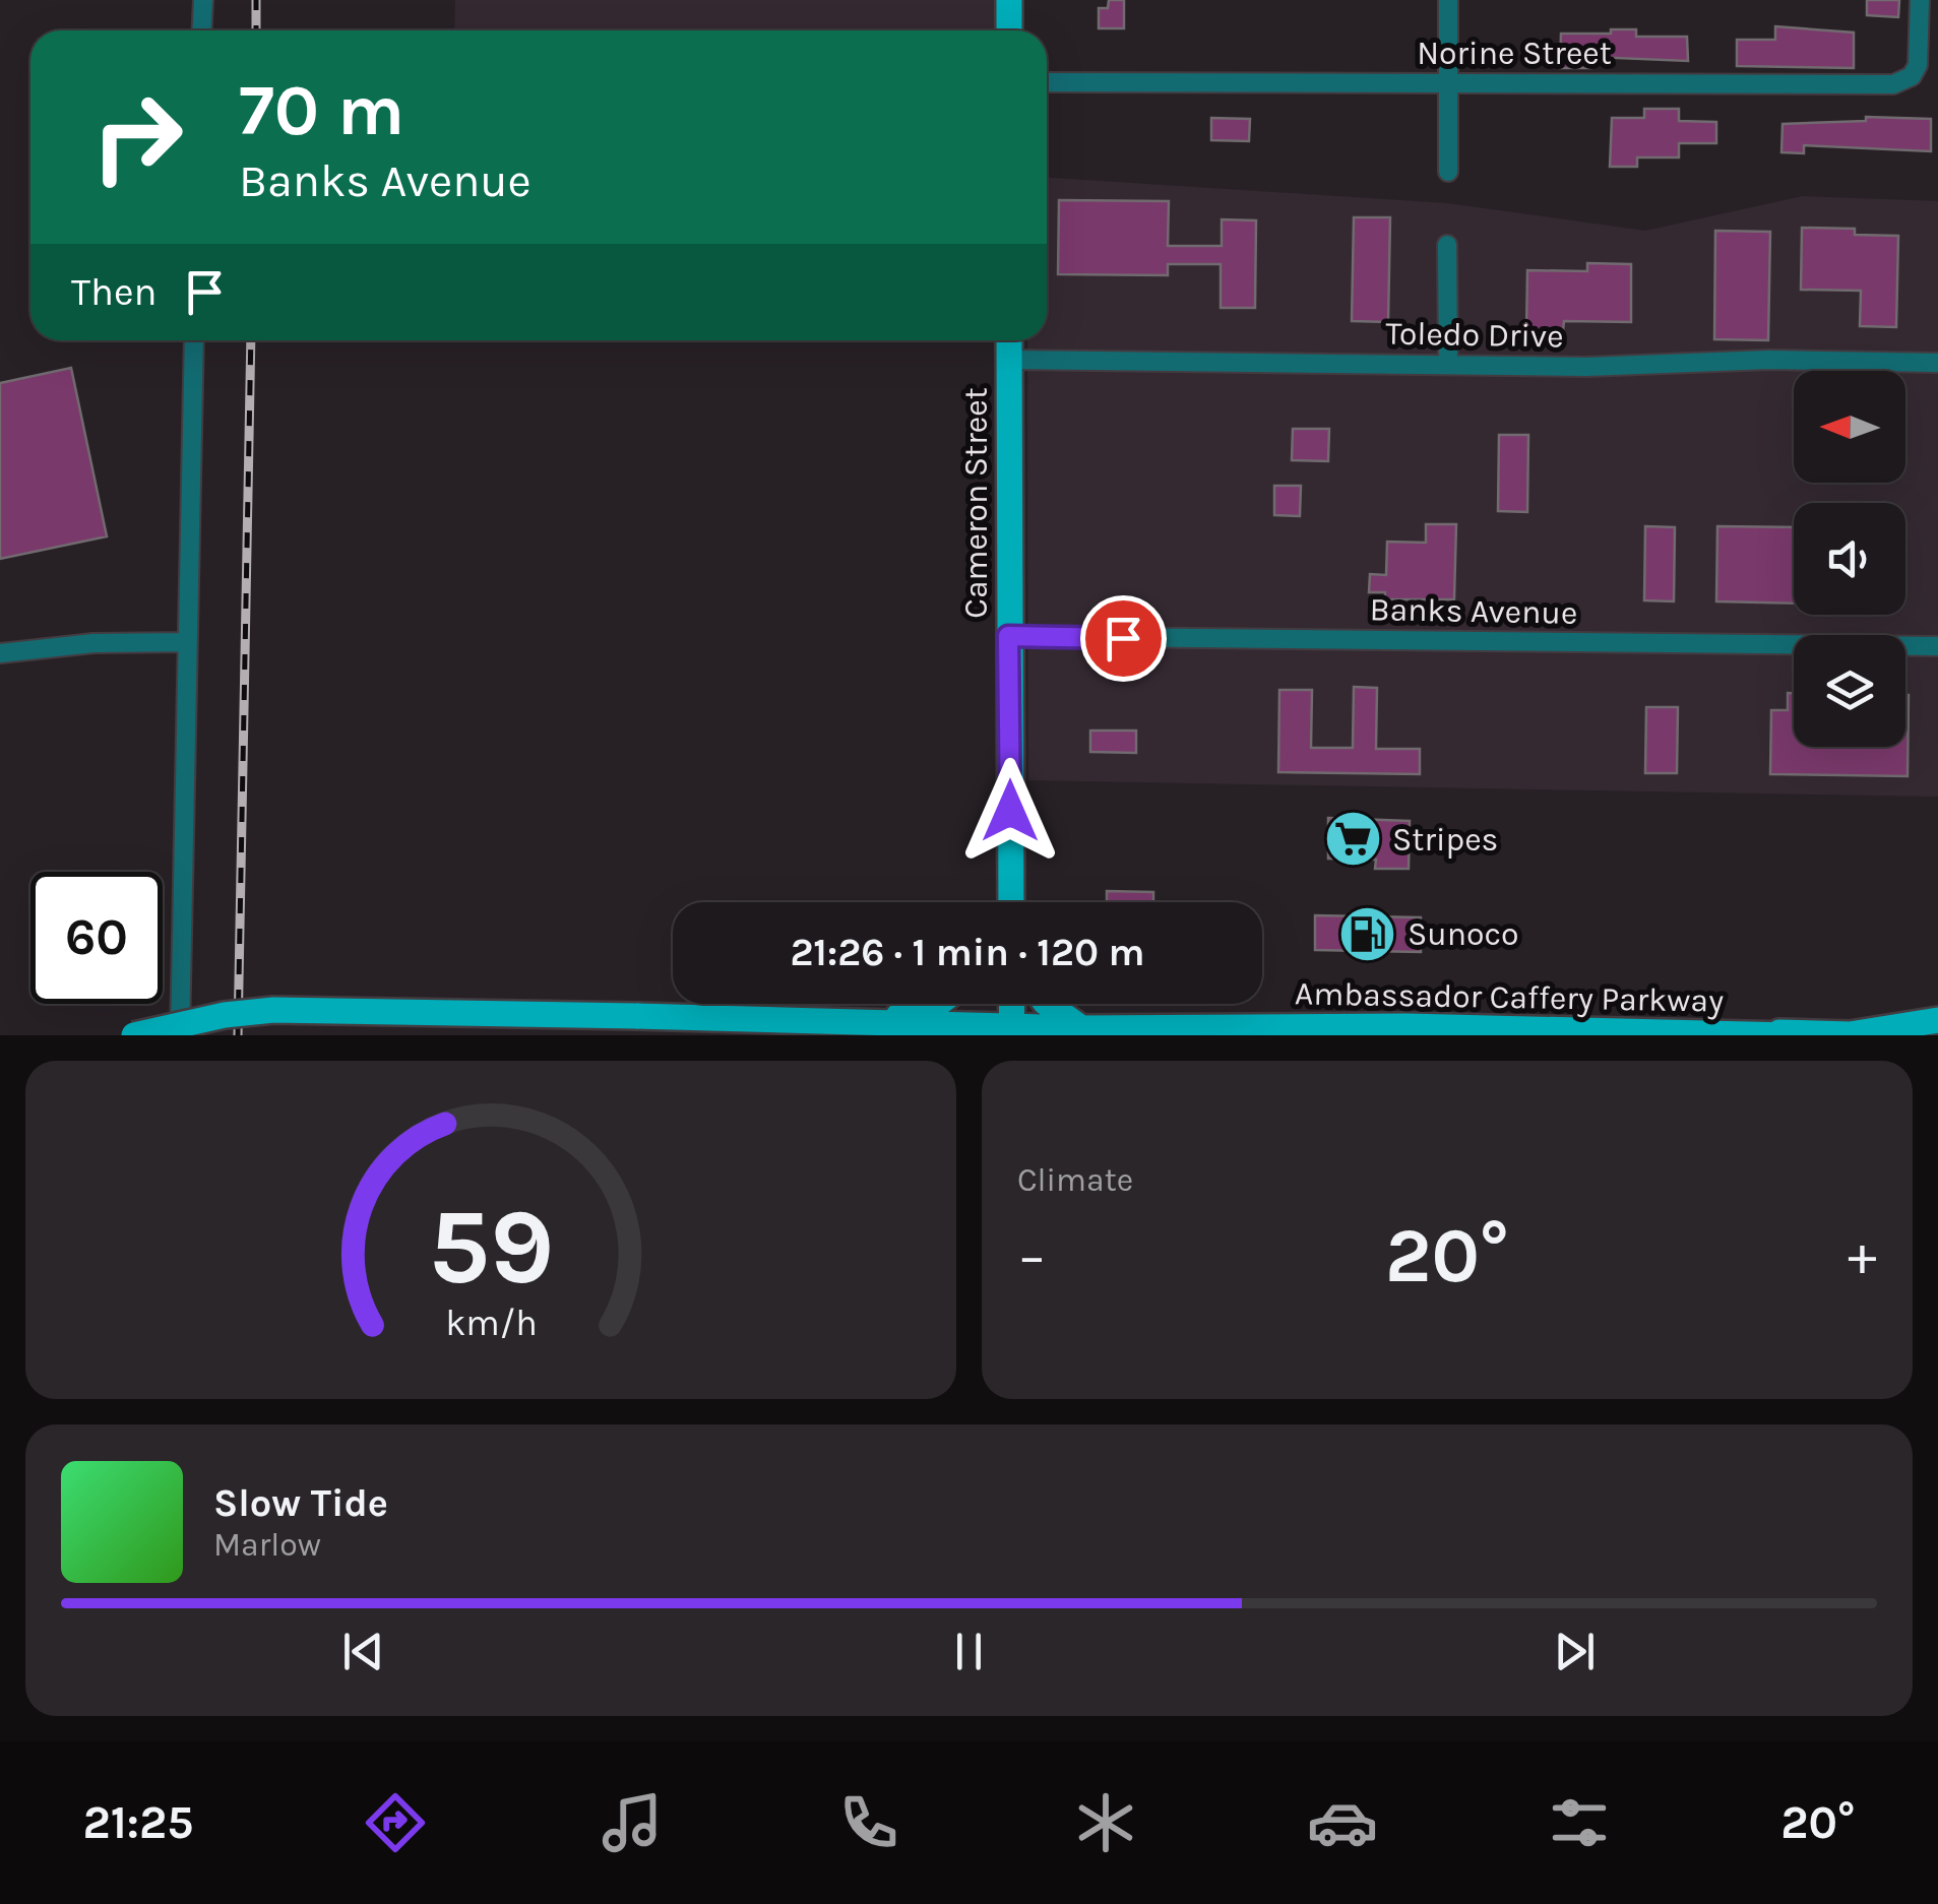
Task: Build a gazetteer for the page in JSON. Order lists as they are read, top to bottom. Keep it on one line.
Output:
{"streets":{"main road":["Cameron Street","Ambassador Caffery Parkway"],"street":["Norine Street","Toledo Drive","Banks Avenue"]},"crossings":[["Toledo Drive","Cameron Street"],["Cameron Street","Banks Avenue"]],"places":{"supermarket":["Stripes"],"fuel station":["Sunoco"]},"north":"left","page":{"turn":["70 m","Banks Avenue"],"then":"Then","limit":"60","trip":"21:26 · 1 min · 120 m","tile":"Climate","heat":["−","20°","+"],"song":["Slow Tide","Marlow"],"tabs":["21:25","20°"],"gauge":["59","km/h"]}}
